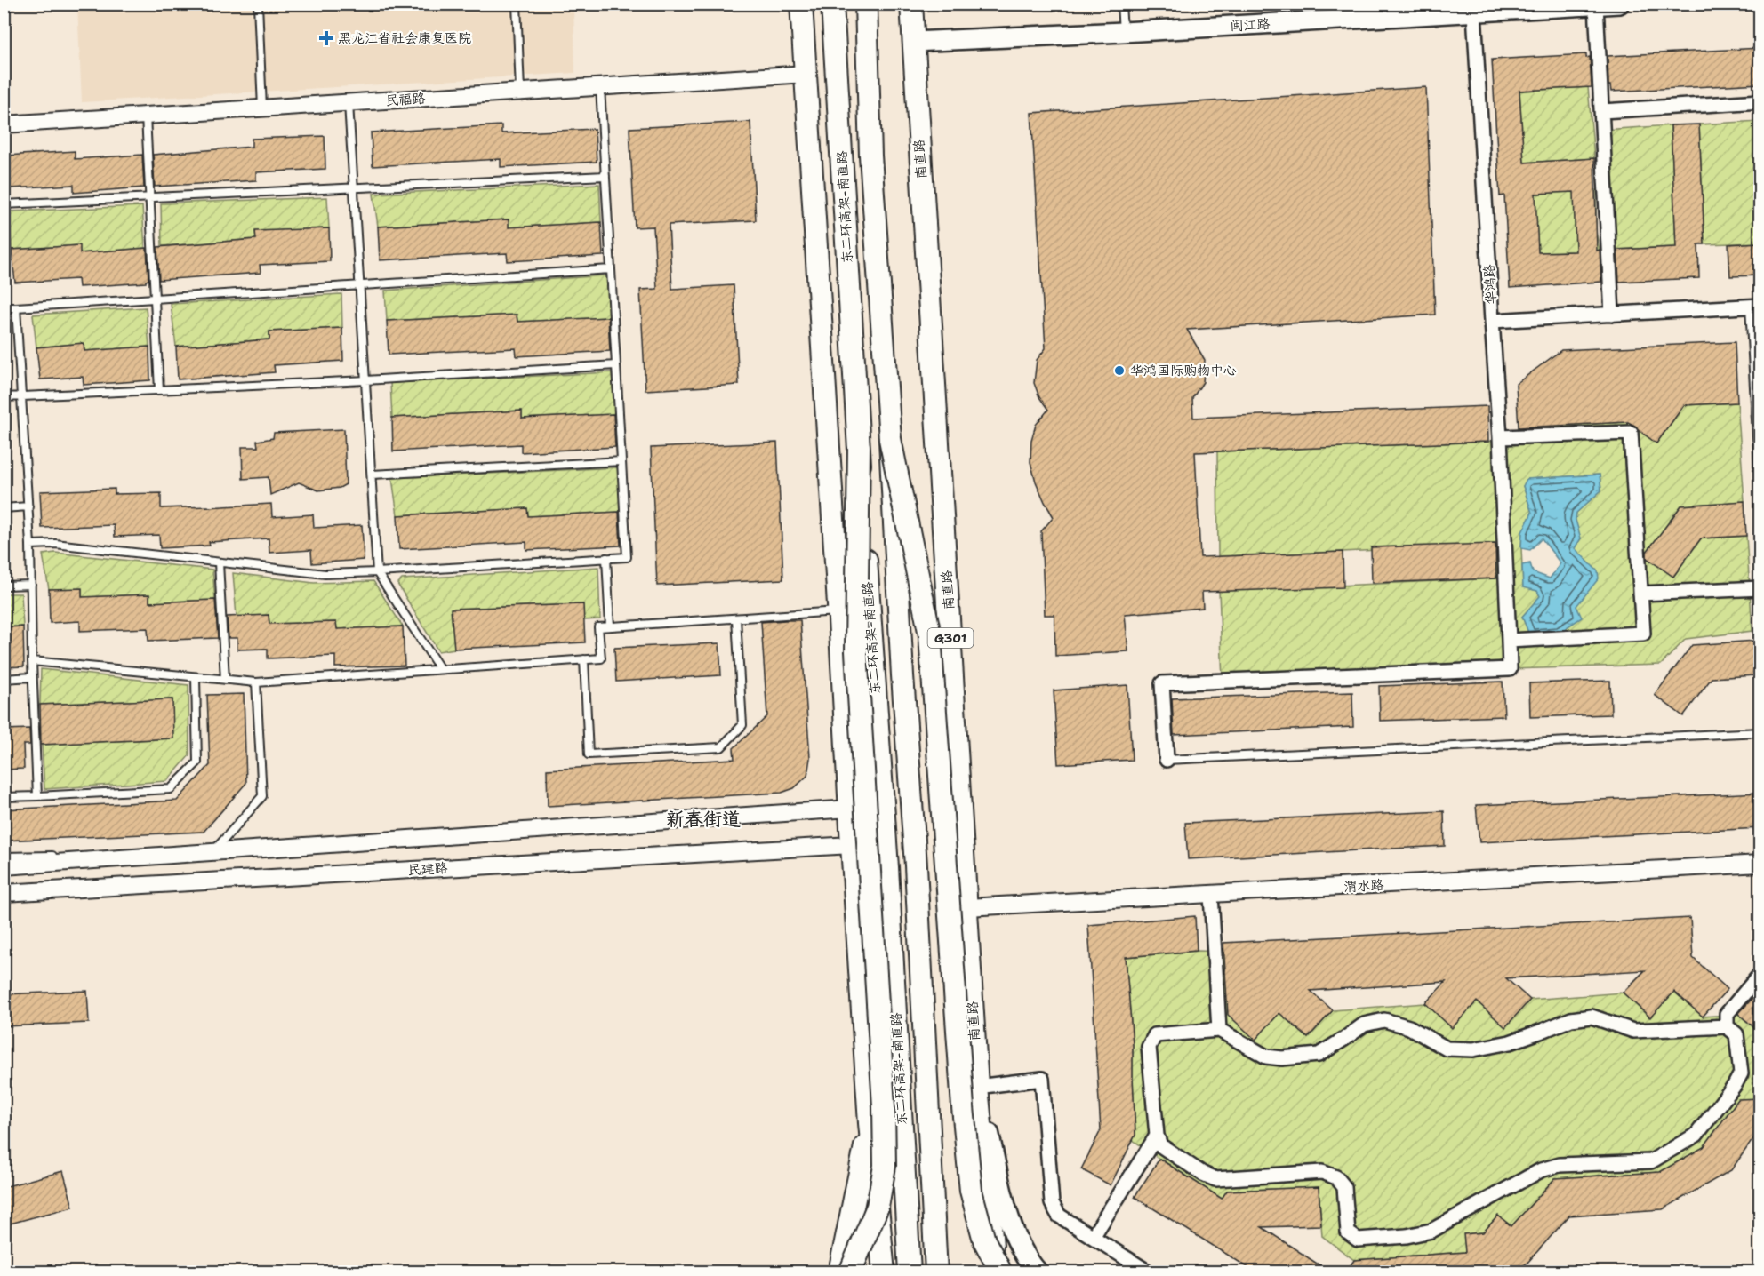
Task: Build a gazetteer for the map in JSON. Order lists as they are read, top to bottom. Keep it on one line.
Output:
{"streets":{"highway":["南直路","东二环高架-南直路","G301"],"main road":["闽江路"],"street":["民福路","华鸿路","民建路","渭水路"]},"crossings":[["闽江路","南直路"],["闽江路","华鸿路"],["南直路","渭水路"]],"districts":["新春街道"],"places":{"health":["黑龙江省社会康复医院"],"other":["华鸿国际购物中心"]}}
